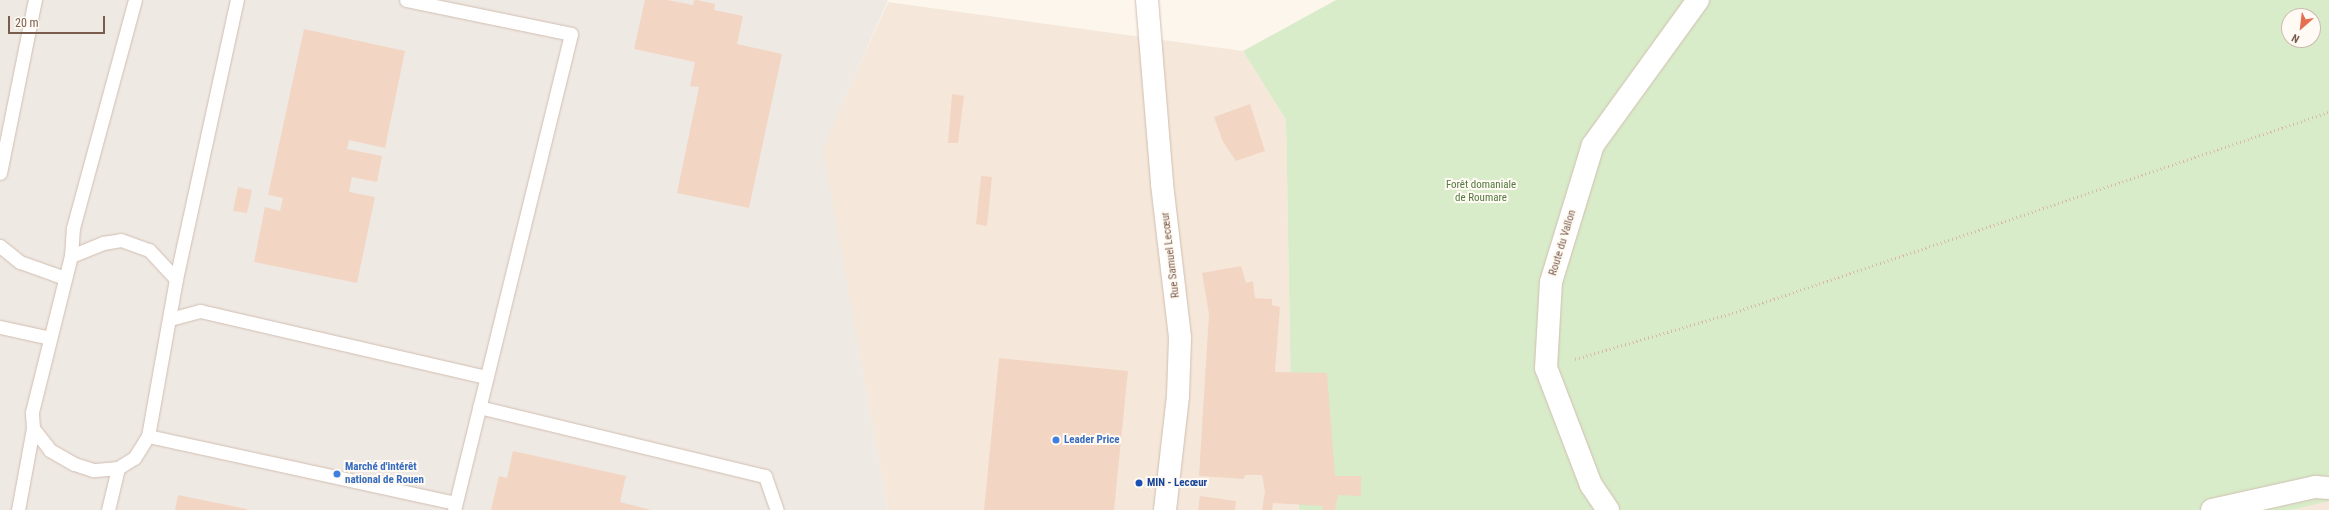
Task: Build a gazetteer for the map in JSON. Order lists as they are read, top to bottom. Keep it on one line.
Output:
{"streets":{"street":["Route du Vallon","Rue Samuel Lecœur"]},"parks":["Forêt domaniale de Roumare"],"places":["Leader Price","Marché d'intérêt national de Rouen","MIN - Lecœur"],"scale_bar":"20 m","north":"bottom left"}
